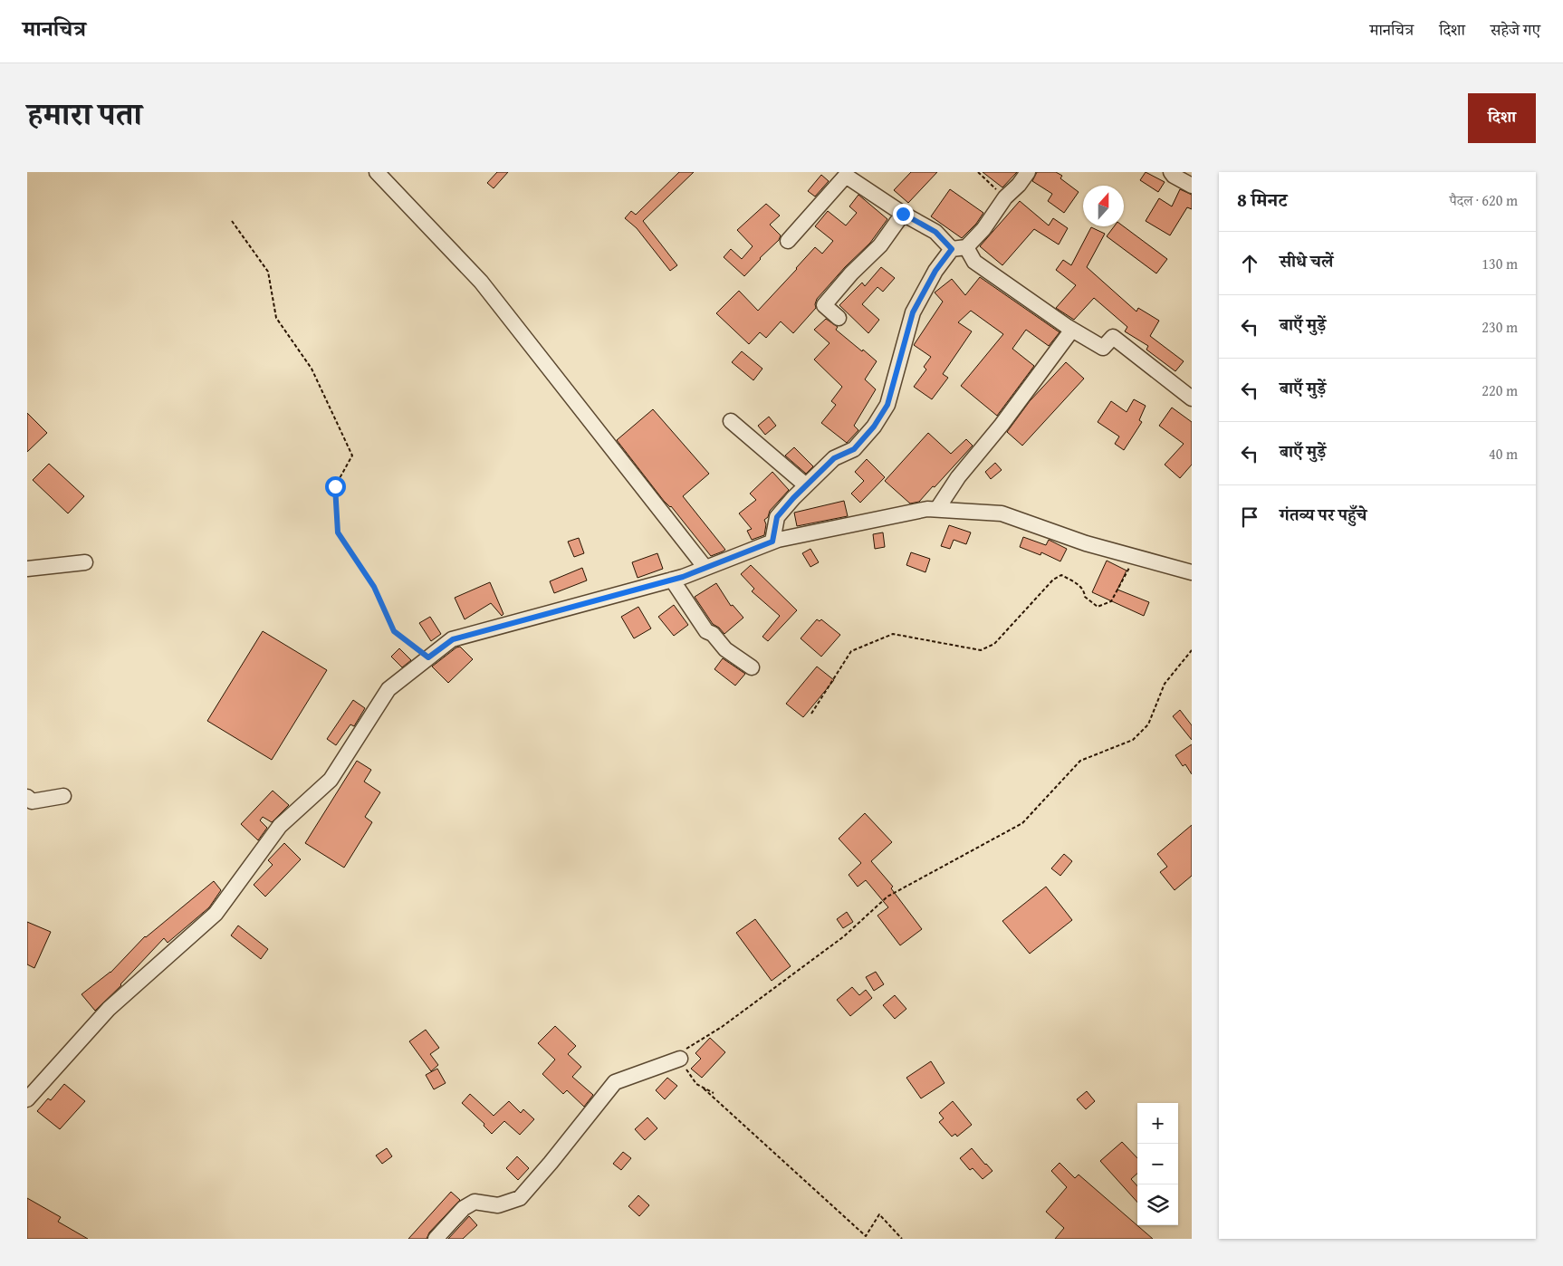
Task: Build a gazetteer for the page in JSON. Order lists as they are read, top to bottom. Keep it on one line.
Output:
{"north":"top","page":{"header":"मानचित्र","nav":["मानचित्र","दिशा","सहेजे गए"],"title":"हमारा पता","buttons":"दिशा","heading":["8 मिनट","पैदल · 620 m"],"list":[["सीधे चलें","130 m"],["बाएँ मुड़ें","230 m"],["बाएँ मुड़ें","220 m"],["बाएँ मुड़ें","40 m"],"गंतव्य पर पहुँचे"],"map_buttons":["+","−"]}}
